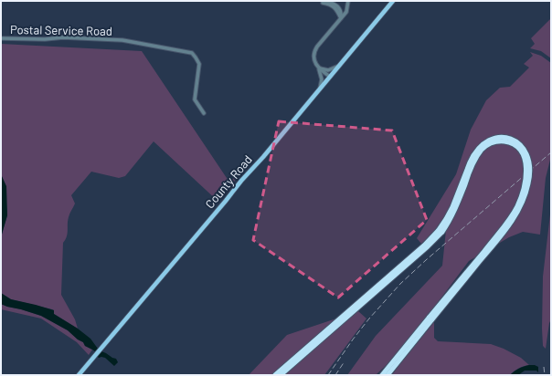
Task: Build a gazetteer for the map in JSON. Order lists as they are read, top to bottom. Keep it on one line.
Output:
{"streets":{"main road":["County Road"],"street":["Postal Service Road"]}}
